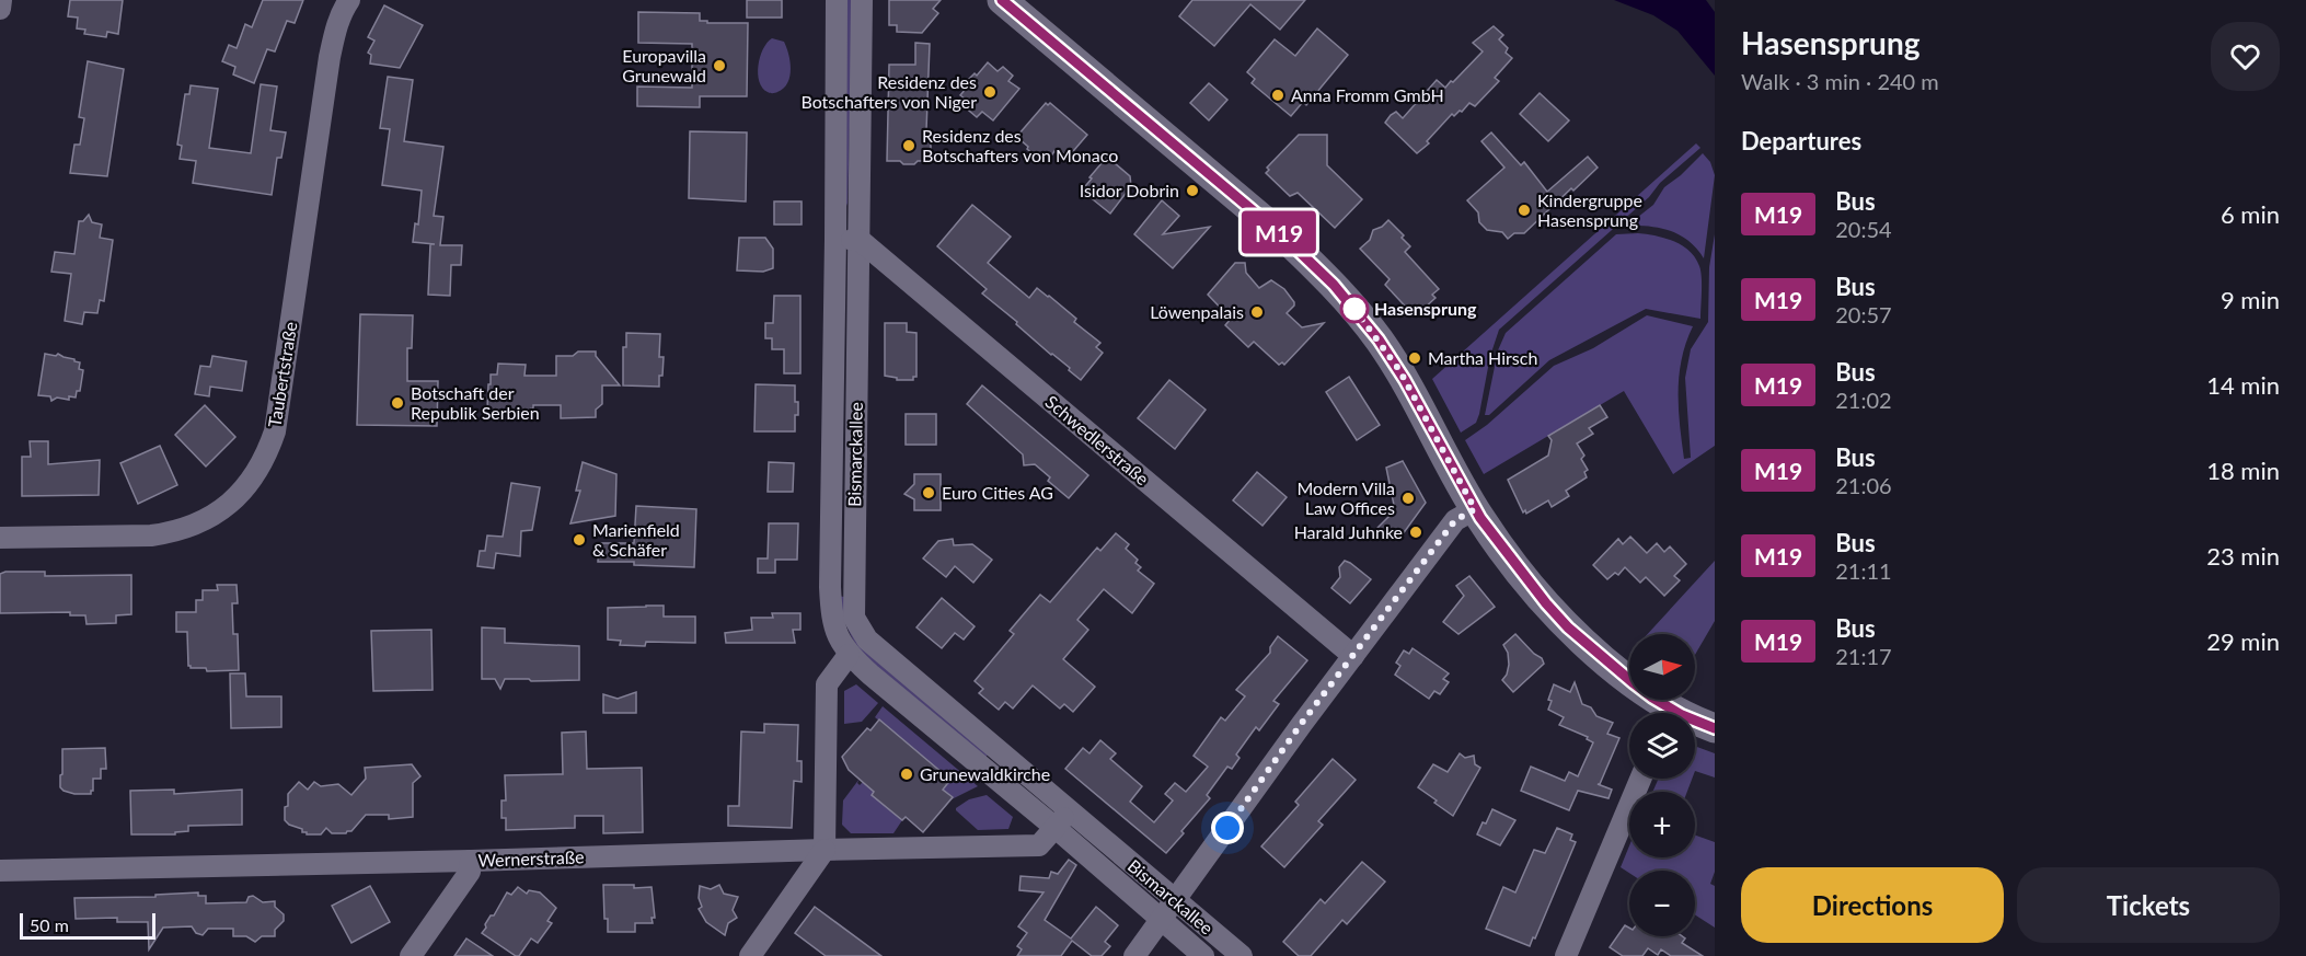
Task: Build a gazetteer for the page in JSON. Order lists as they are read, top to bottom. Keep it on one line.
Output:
{"streets":{"street":["Taubertstraße","Schwedlerstraße","Bismarckallee","Wernerstraße"]},"crossings":[["Schwedlerstraße","Bismarckallee"],["Bismarckallee","Wernerstraße"]],"places":["Europavilla Grunewald","Residenz des Botschafters von Niger","Anna Fromm GmbH","Residenz des Botschafters von Monaco","Isidor Dobrin","Kindergruppe Hasensprung","Hasensprung","Löwenpalais","Martha Hirsch","Botschaft der Republik Serbien","Euro Cities AG","Modern Villa Law Offices","Harald Juhnke","Marienfield & Schäfer","Grunewaldkirche"],"lines":["bus line M19"],"scale_bar":"50 m","north":"right","page":{"on_map":"M19","heading":[["Hasensprung","Walk · 3 min · 240 m"],"Departures"],"list":[{"mark":"M19","name":"Bus","note":"20:54","value":"6 min"},{"mark":"M19","name":"Bus","note":"20:57","value":"9 min"},{"mark":"M19","name":"Bus","note":"21:02","value":"14 min"},{"mark":"M19","name":"Bus","note":"21:06","value":"18 min"},{"mark":"M19","name":"Bus","note":"21:11","value":"23 min"},{"mark":"M19","name":"Bus","note":"21:17","value":"29 min"}],"map_buttons":["+","−"],"buttons":["Directions","Tickets"],"scale":"50 m"}}
